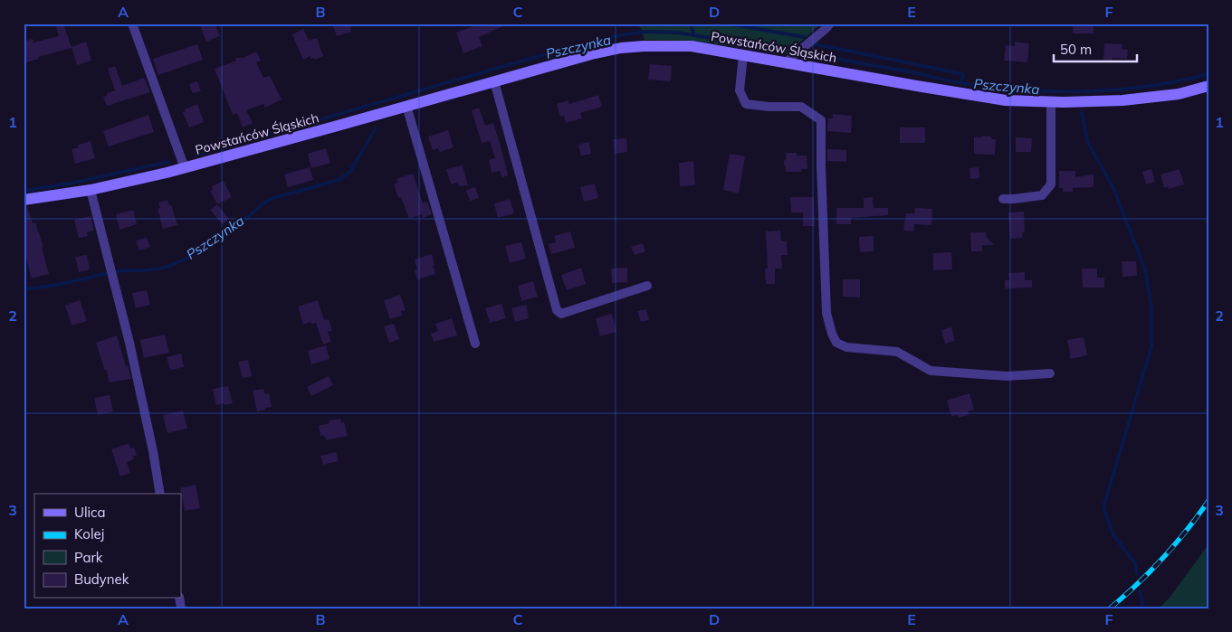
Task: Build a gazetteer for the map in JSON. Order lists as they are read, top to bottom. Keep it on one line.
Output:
{"streets":{"street":["Powstańców Śląskich"]},"water":["Pszczynka"],"legend":["Ulica","Kolej","Park","Budynek"],"scale_bar":"50 m","grid":{"columns":["A","B","C","D","E","F"],"rows":["1","2","3"]}}
